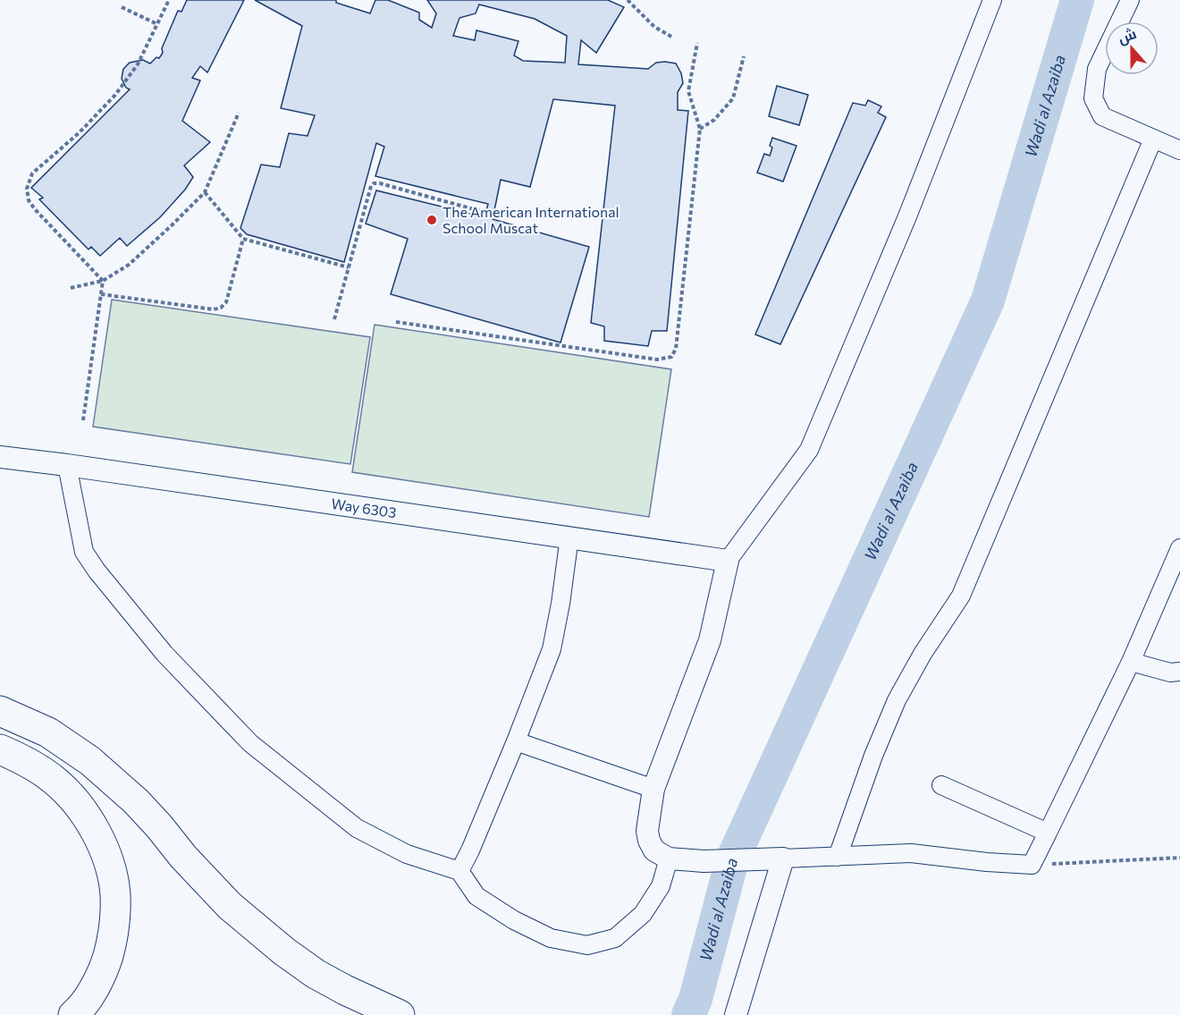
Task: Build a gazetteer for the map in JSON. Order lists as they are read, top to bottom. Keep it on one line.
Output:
{"streets":{"street":["Way 6303"]},"water":["Wadi al Azaiba"],"places":["The American International School Muscat"],"north":"top"}
